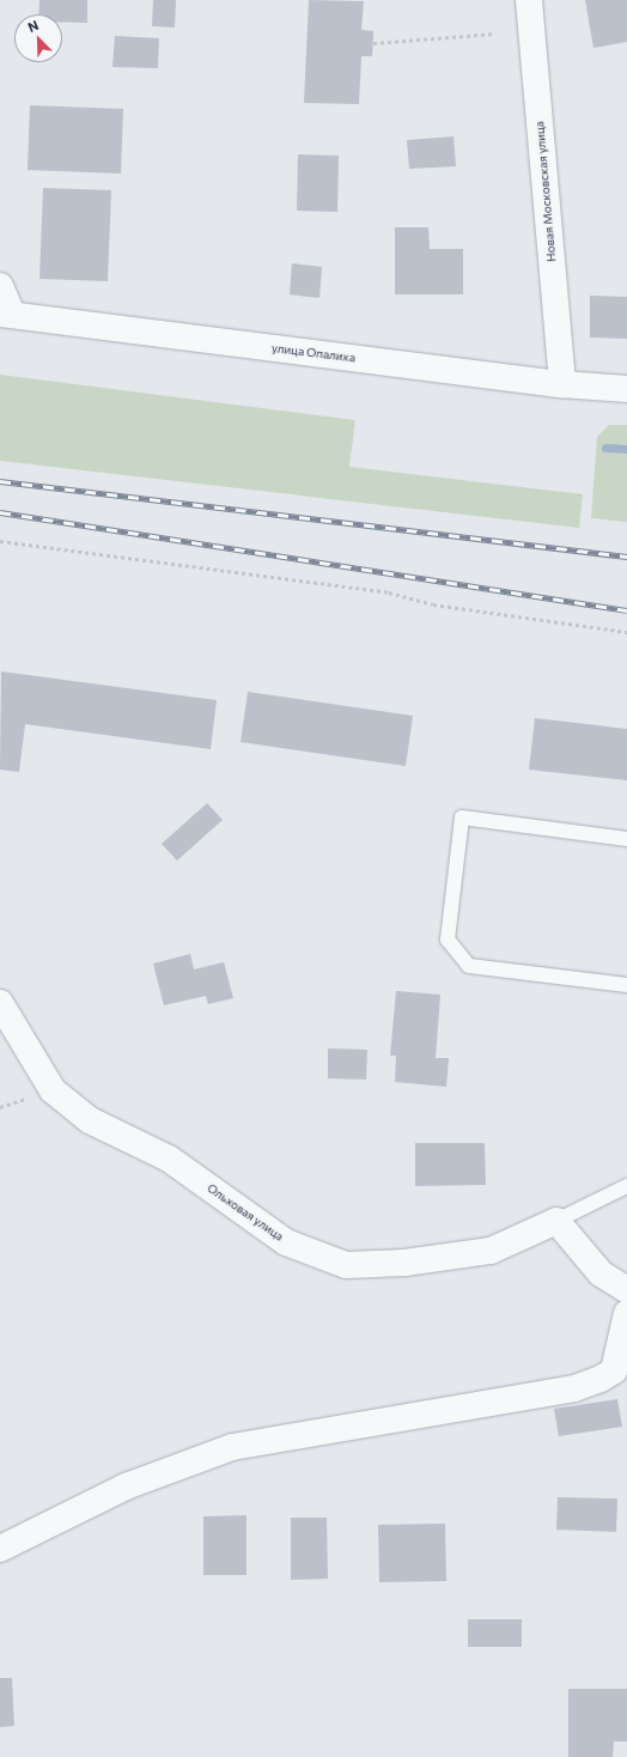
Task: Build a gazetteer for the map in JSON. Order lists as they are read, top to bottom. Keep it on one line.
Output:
{"streets":{"street":["Новая Московская улица","улица Опалиха","Ольховая улица"]},"crossings":[["Новая Московская улица","улица Опалиха"]],"north":"top left"}
